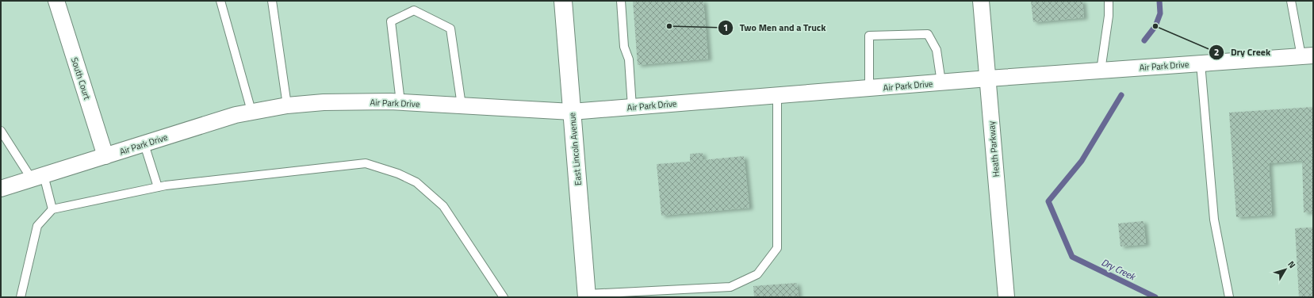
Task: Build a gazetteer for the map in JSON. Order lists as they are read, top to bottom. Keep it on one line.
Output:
{"streets":{"street":["Air Park Drive","South Court","East Lincoln Avenue","Heath Parkway"]},"crossings":[["Air Park Drive","South Court"],["Air Park Drive","East Lincoln Avenue"],["Air Park Drive","Heath Parkway"]],"water":["Dry Creek"],"places":["Two Men and a Truck","Dry Creek"],"north":"top right"}
